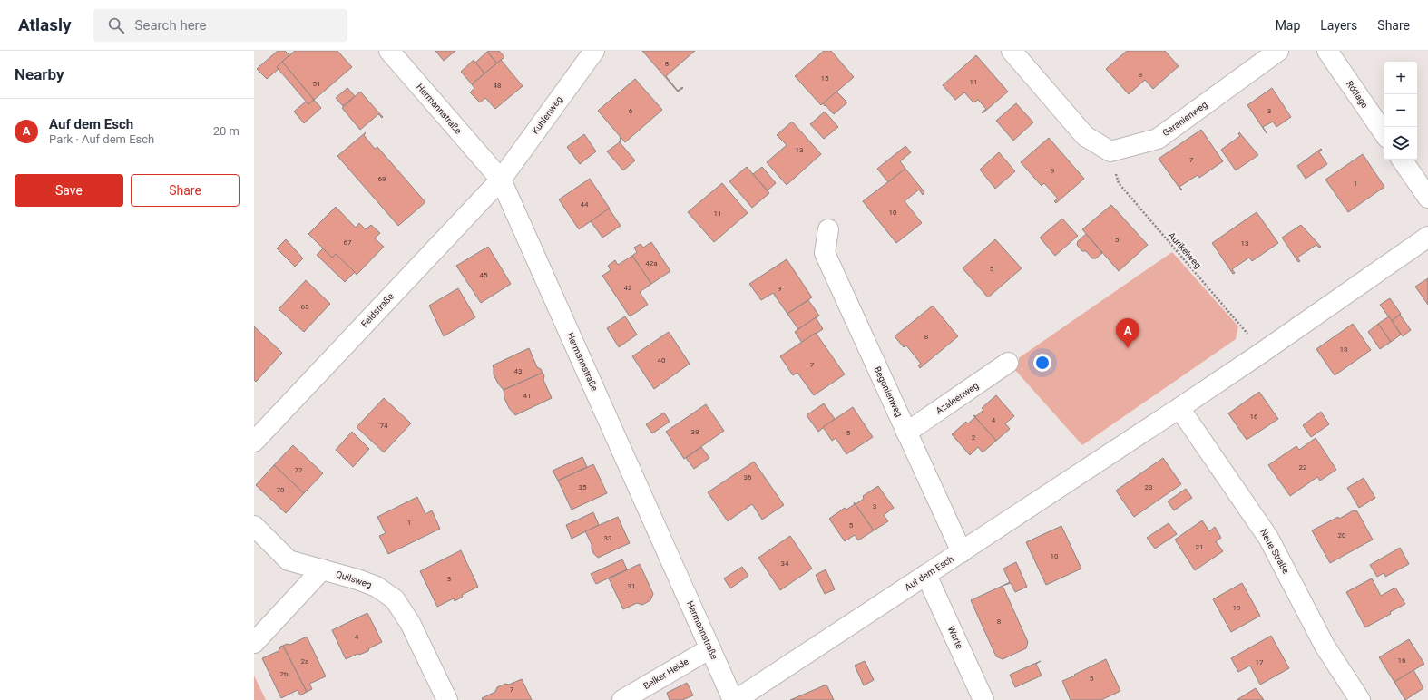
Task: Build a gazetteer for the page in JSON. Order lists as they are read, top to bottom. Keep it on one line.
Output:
{"streets":{"street":["Rötlage","Hermannstraße","Kuhlenweg","Geranienweg","Feldstraße","Begonienweg","Azaleenweg","Neue Straße","Auf dem Esch","Quilsweg","Warte","Belker Heide"],"path":["Aurikelweg"]},"crossings":[["Hermannstraße","Kuhlenweg"],["Hermannstraße","Feldstraße"],["Hermannstraße","Auf dem Esch"],["Hermannstraße","Belker Heide"],["Kuhlenweg","Feldstraße"],["Geranienweg","Aurikelweg"],["Aurikelweg","Auf dem Esch"],["Begonienweg","Azaleenweg"],["Begonienweg","Auf dem Esch"],["Neue Straße","Auf dem Esch"],["Auf dem Esch","Warte"]],"house_numbers":["8","8","15","11","51","48","6","3","13","7","9","69","1","44","10","11","5","67","13","42a","5","45","42","9","65","8","18","40","7","43","41","16","4","74","38","5","2","22","72","36","35","23","70","3","1","5","20","33","21","10","34","3","31","19","8","4","16","2a","17","2b","5","7"],"page":{"header":"Atlasly","search":"Search here","nav":["Map","Layers","Share"],"heading":"Nearby","map_buttons":["+","−"],"list":[{"mark":"A","name":"Auf dem Esch","note":"Park · Auf dem Esch","value":"20 m"}],"buttons":["Save","Share"],"pins":"A"}}
